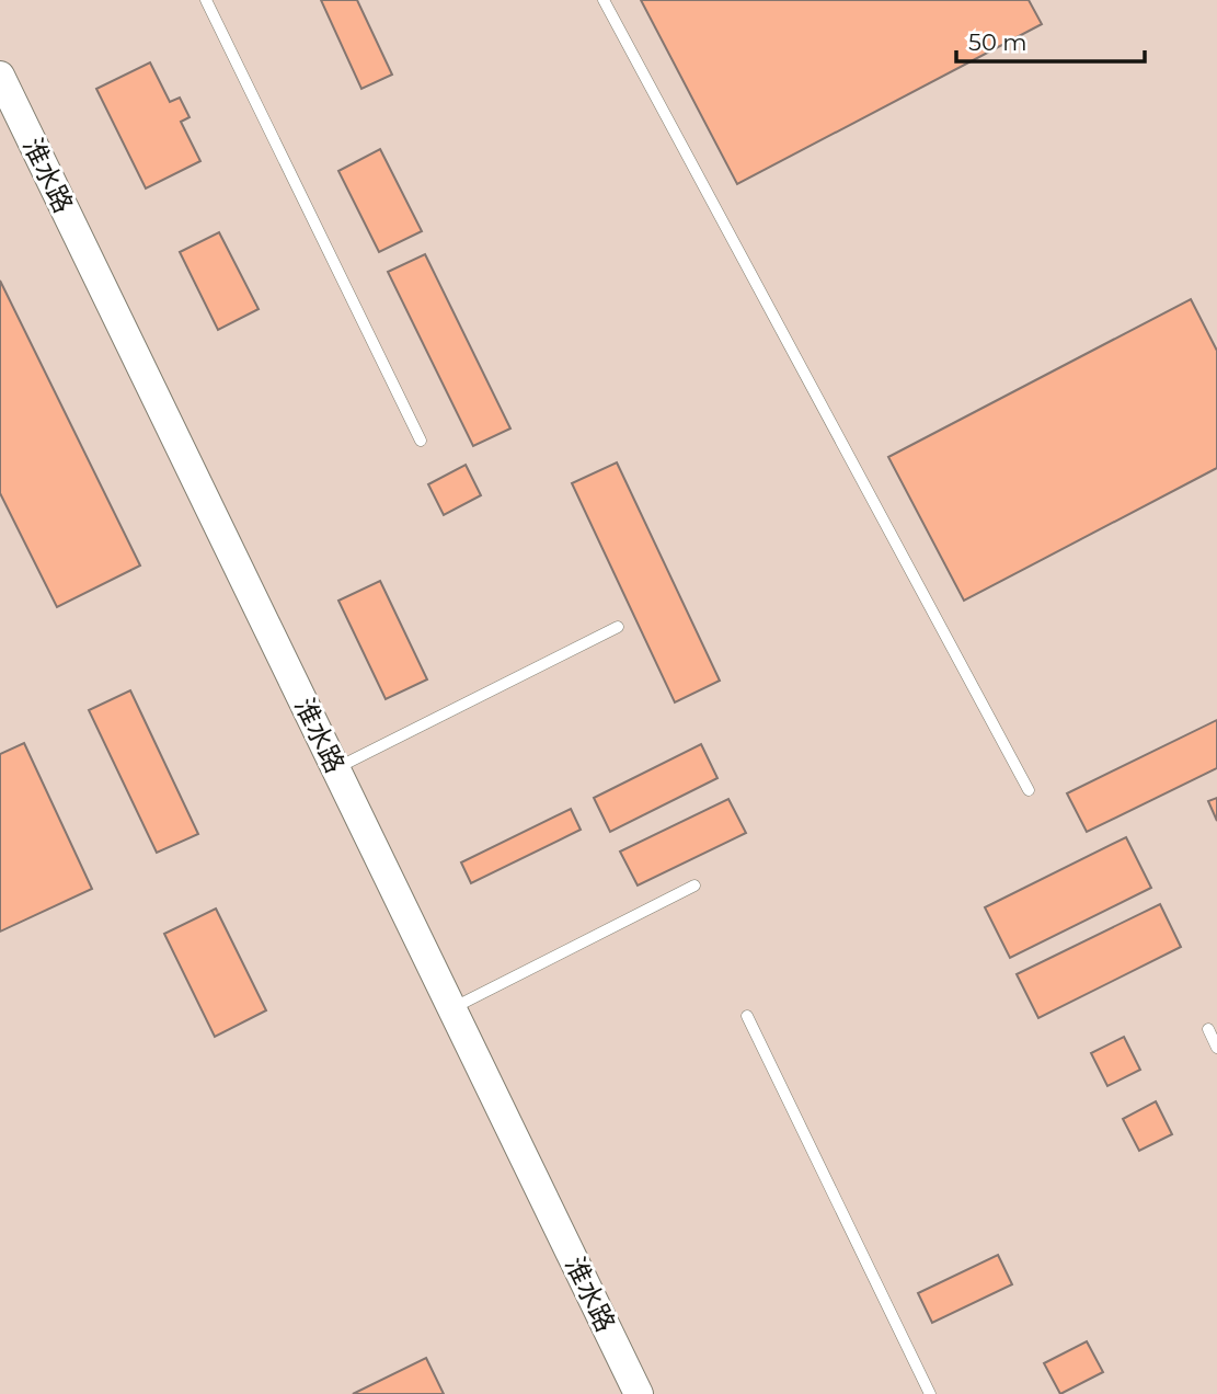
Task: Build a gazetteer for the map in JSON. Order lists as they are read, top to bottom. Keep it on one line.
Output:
{"streets":{"street":["淮水路"]},"scale_bar":"50 m"}
